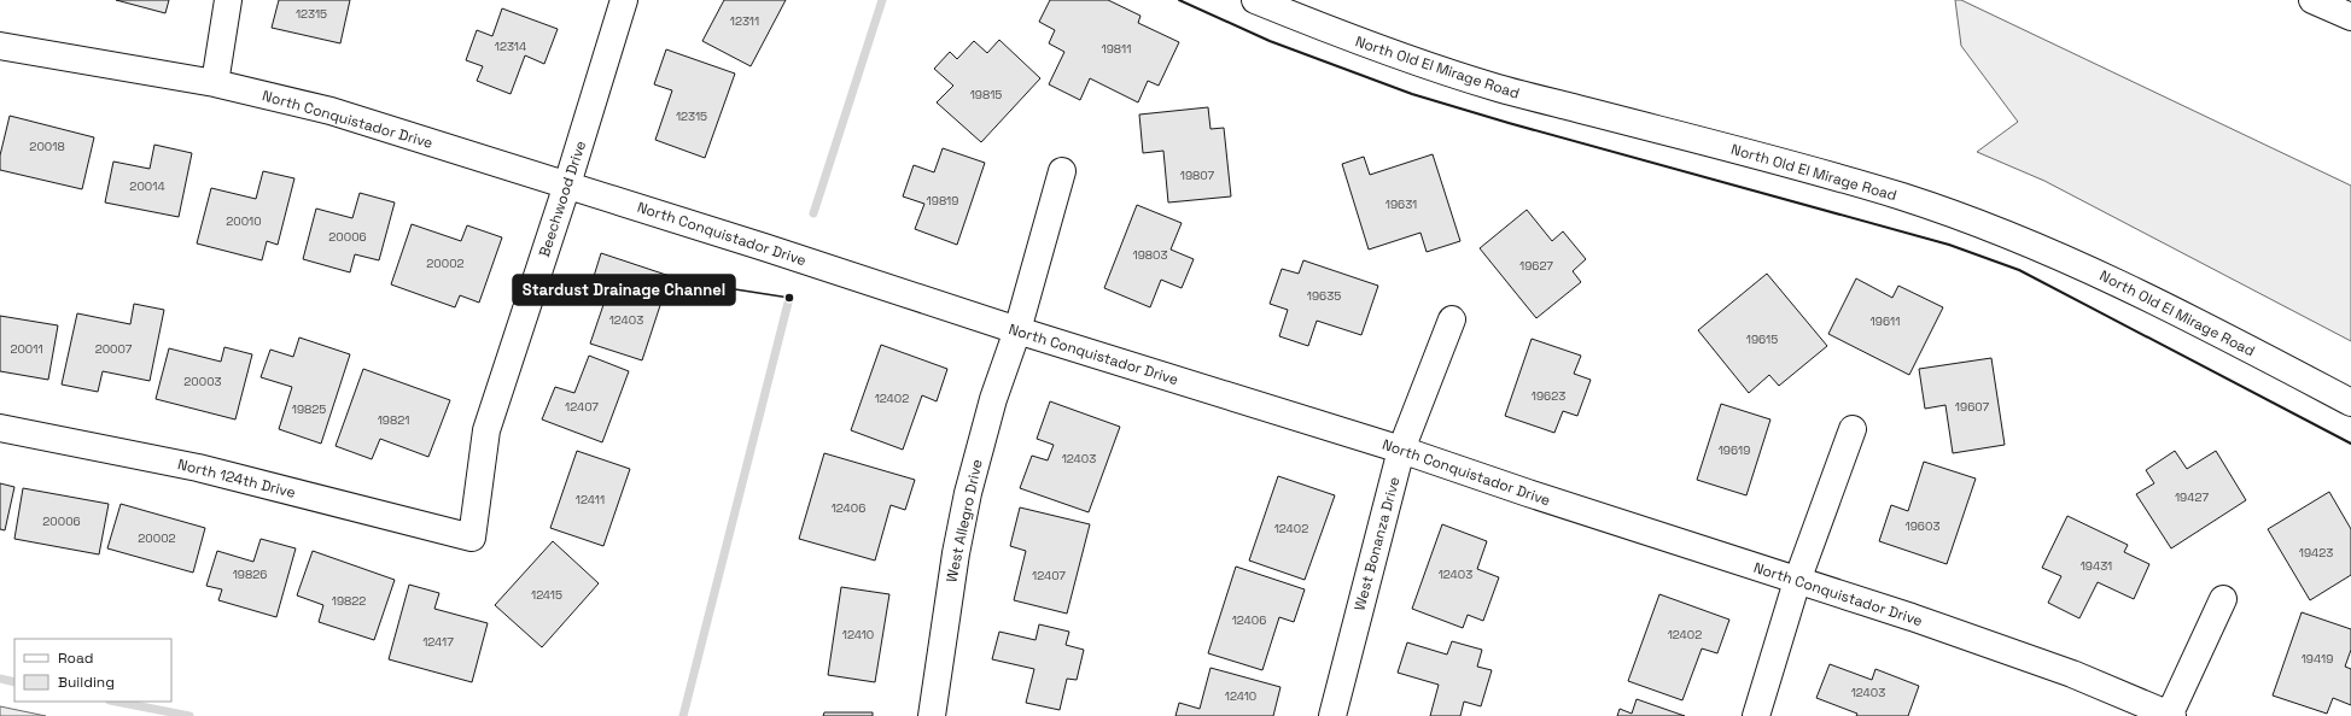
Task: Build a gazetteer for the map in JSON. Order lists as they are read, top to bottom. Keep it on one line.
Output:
{"streets":{"street":["North Old El Mirage Road","North Conquistador Drive","Beechwood Drive","North 124th Drive","West Allegro Drive","West Bonanza Drive"]},"crossings":[["North Conquistador Drive","Beechwood Drive"],["North Conquistador Drive","West Allegro Drive"],["North Conquistador Drive","West Bonanza Drive"],["Beechwood Drive","North 124th Drive"]],"places":["Stardust Drainage Channel"],"house_numbers":["12315","12311","12314","19811","19815","12315","20018","19807","20014","19819","19631","20010","20006","19803","20002","19627","19635","12403","19611","19615","20011","20007","20003","19623","12402","12407","19607","19825","19821","19619","12403","19427","12411","12406","20006","19603","12402","20002","19423","19431","19826","12403","12407","12415","19822","12406","12410","12402","12417","19419","12403","12410"],"legend":["Road","Building"]}
